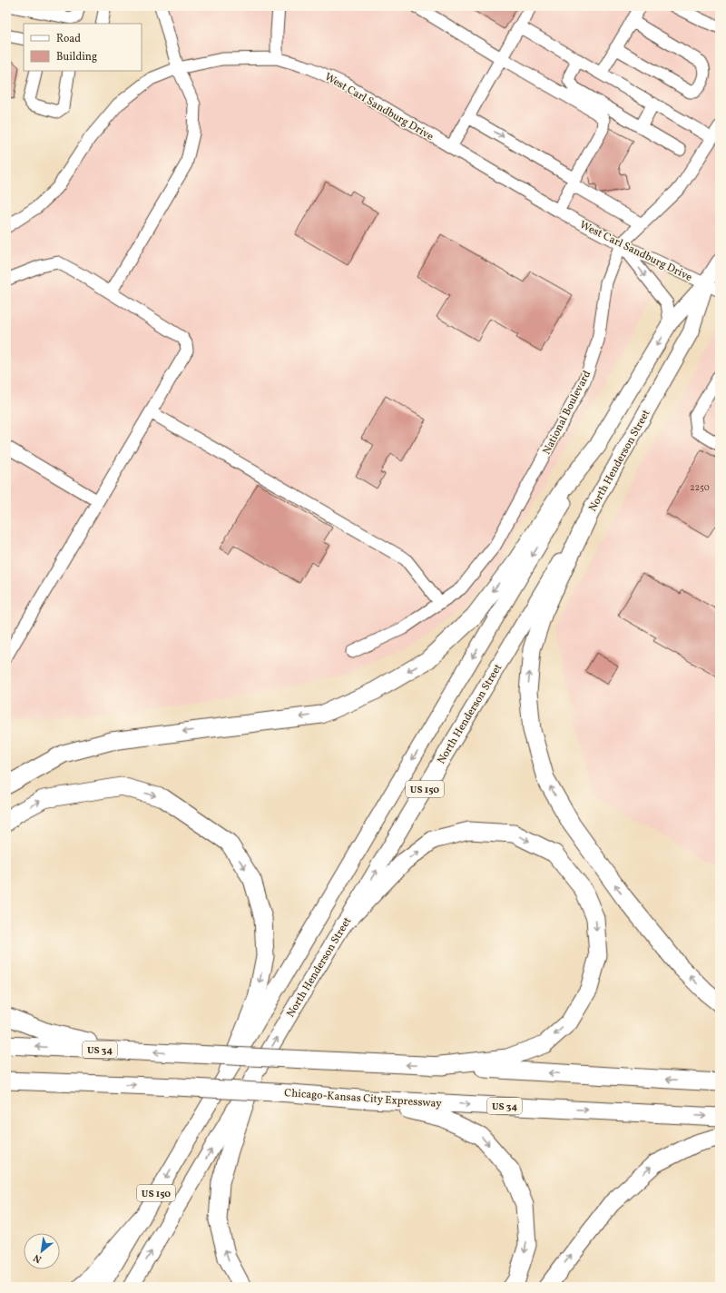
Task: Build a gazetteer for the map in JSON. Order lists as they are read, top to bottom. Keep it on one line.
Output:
{"streets":{"highway":["US 34","Chicago-Kansas City Expressway"],"main road":["North Henderson Street","US 150"],"street":["West Carl Sandburg Drive","National Boulevard"]},"crossings":[["West Carl Sandburg Drive","National Boulevard"],["West Carl Sandburg Drive","North Henderson Street"],["North Henderson Street","US 150"]],"house_numbers":["2250"],"legend":["Road","Building"],"north":"bottom left"}
